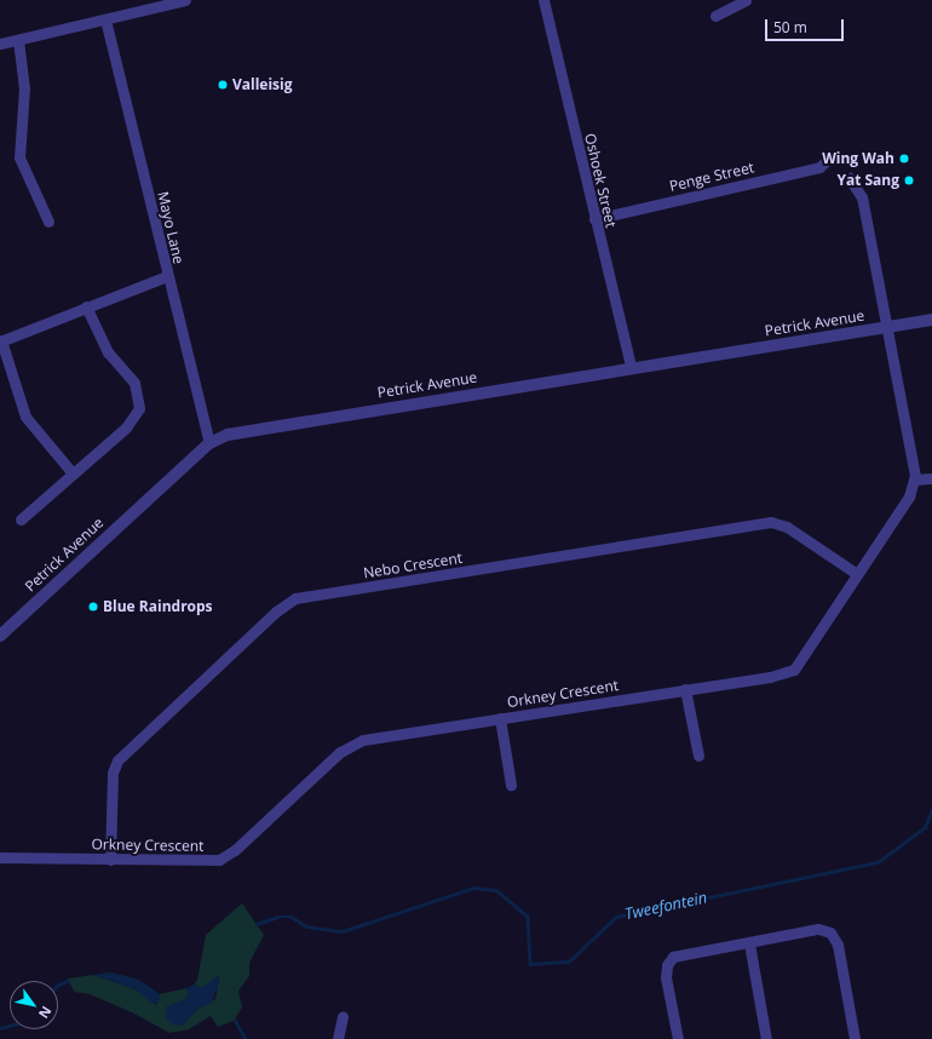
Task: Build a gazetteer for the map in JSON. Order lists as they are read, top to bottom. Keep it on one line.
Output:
{"streets":{"street":["Penge Street","Oshoek Street","Mayo Lane","Petrick Avenue","Nebo Crescent","Orkney Crescent"]},"crossings":[["Penge Street","Oshoek Street"],["Oshoek Street","Petrick Avenue"],["Mayo Lane","Petrick Avenue"],["Nebo Crescent","Orkney Crescent"]],"water":["Tweefontein"],"places":["Valleisig","Wing Wah","Yat Sang","Blue Raindrops"],"scale_bar":"50 m","north":"bottom right"}
